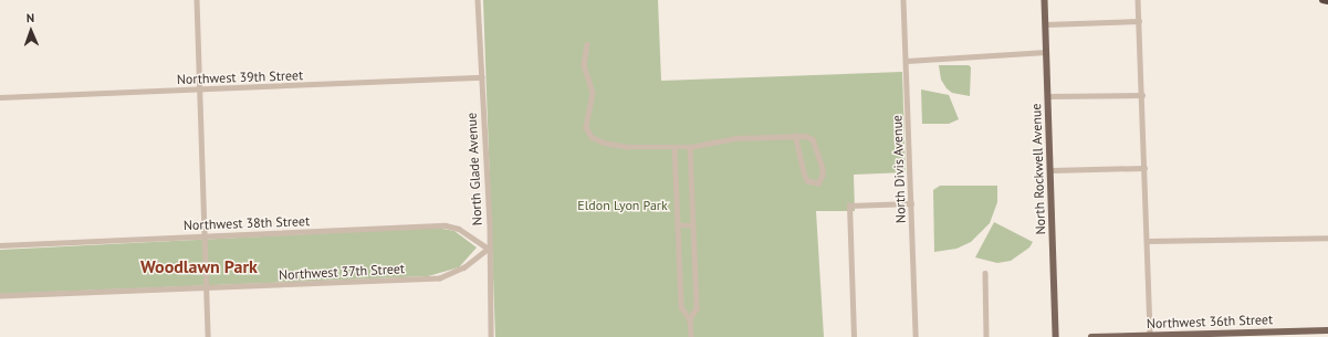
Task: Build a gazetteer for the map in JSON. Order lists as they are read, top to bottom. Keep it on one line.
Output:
{"streets":{"main road":["North Rockwell Avenue","Northwest 36th Street"],"street":["Northwest 39th Street","North Glade Avenue","North Divis Avenue","Northwest 38th Street","Northwest 37th Street"]},"crossings":[["Northwest 39th Street","North Glade Avenue"],["North Glade Avenue","Northwest 38th Street"],["North Glade Avenue","Northwest 37th Street"],["Northwest 38th Street","Northwest 37th Street"]],"districts":["Woodlawn Park"],"parks":["Eldon Lyon Park"],"north":"top"}
